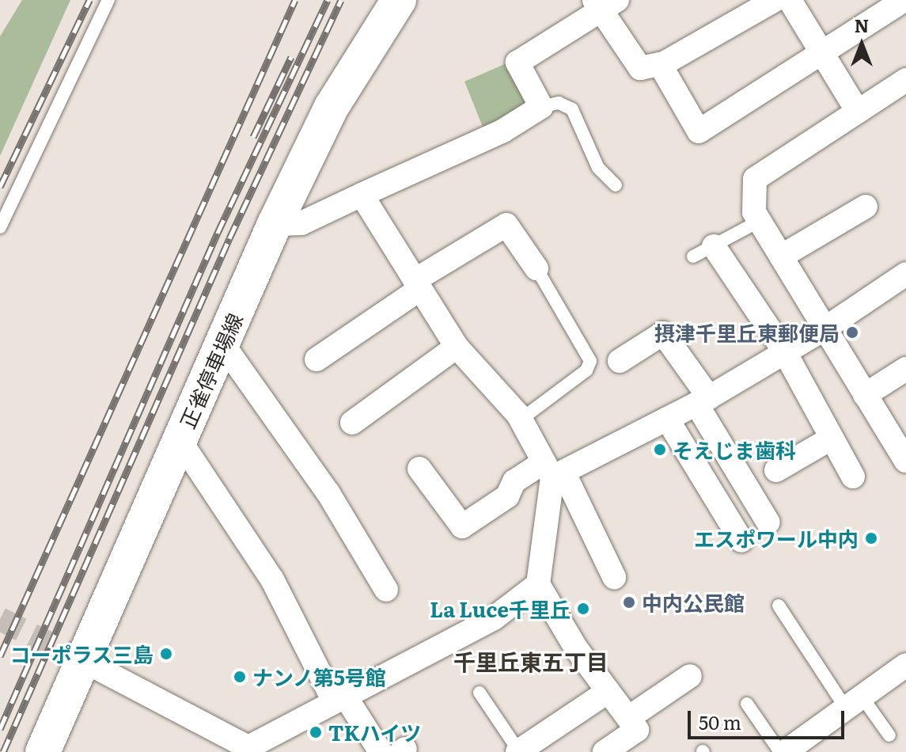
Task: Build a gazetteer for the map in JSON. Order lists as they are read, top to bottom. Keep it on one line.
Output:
{"streets":{"main road":["正雀停車場線"]},"districts":["千里丘東五丁目"],"places":["摂津千里丘東郵便局","そえじま歯科","エスポワール中内","中内公民館","La Luce千里丘","コーポラス三島","ナンノ第5号館","TKハイツ"],"scale_bar":"50 m","north":"top"}
